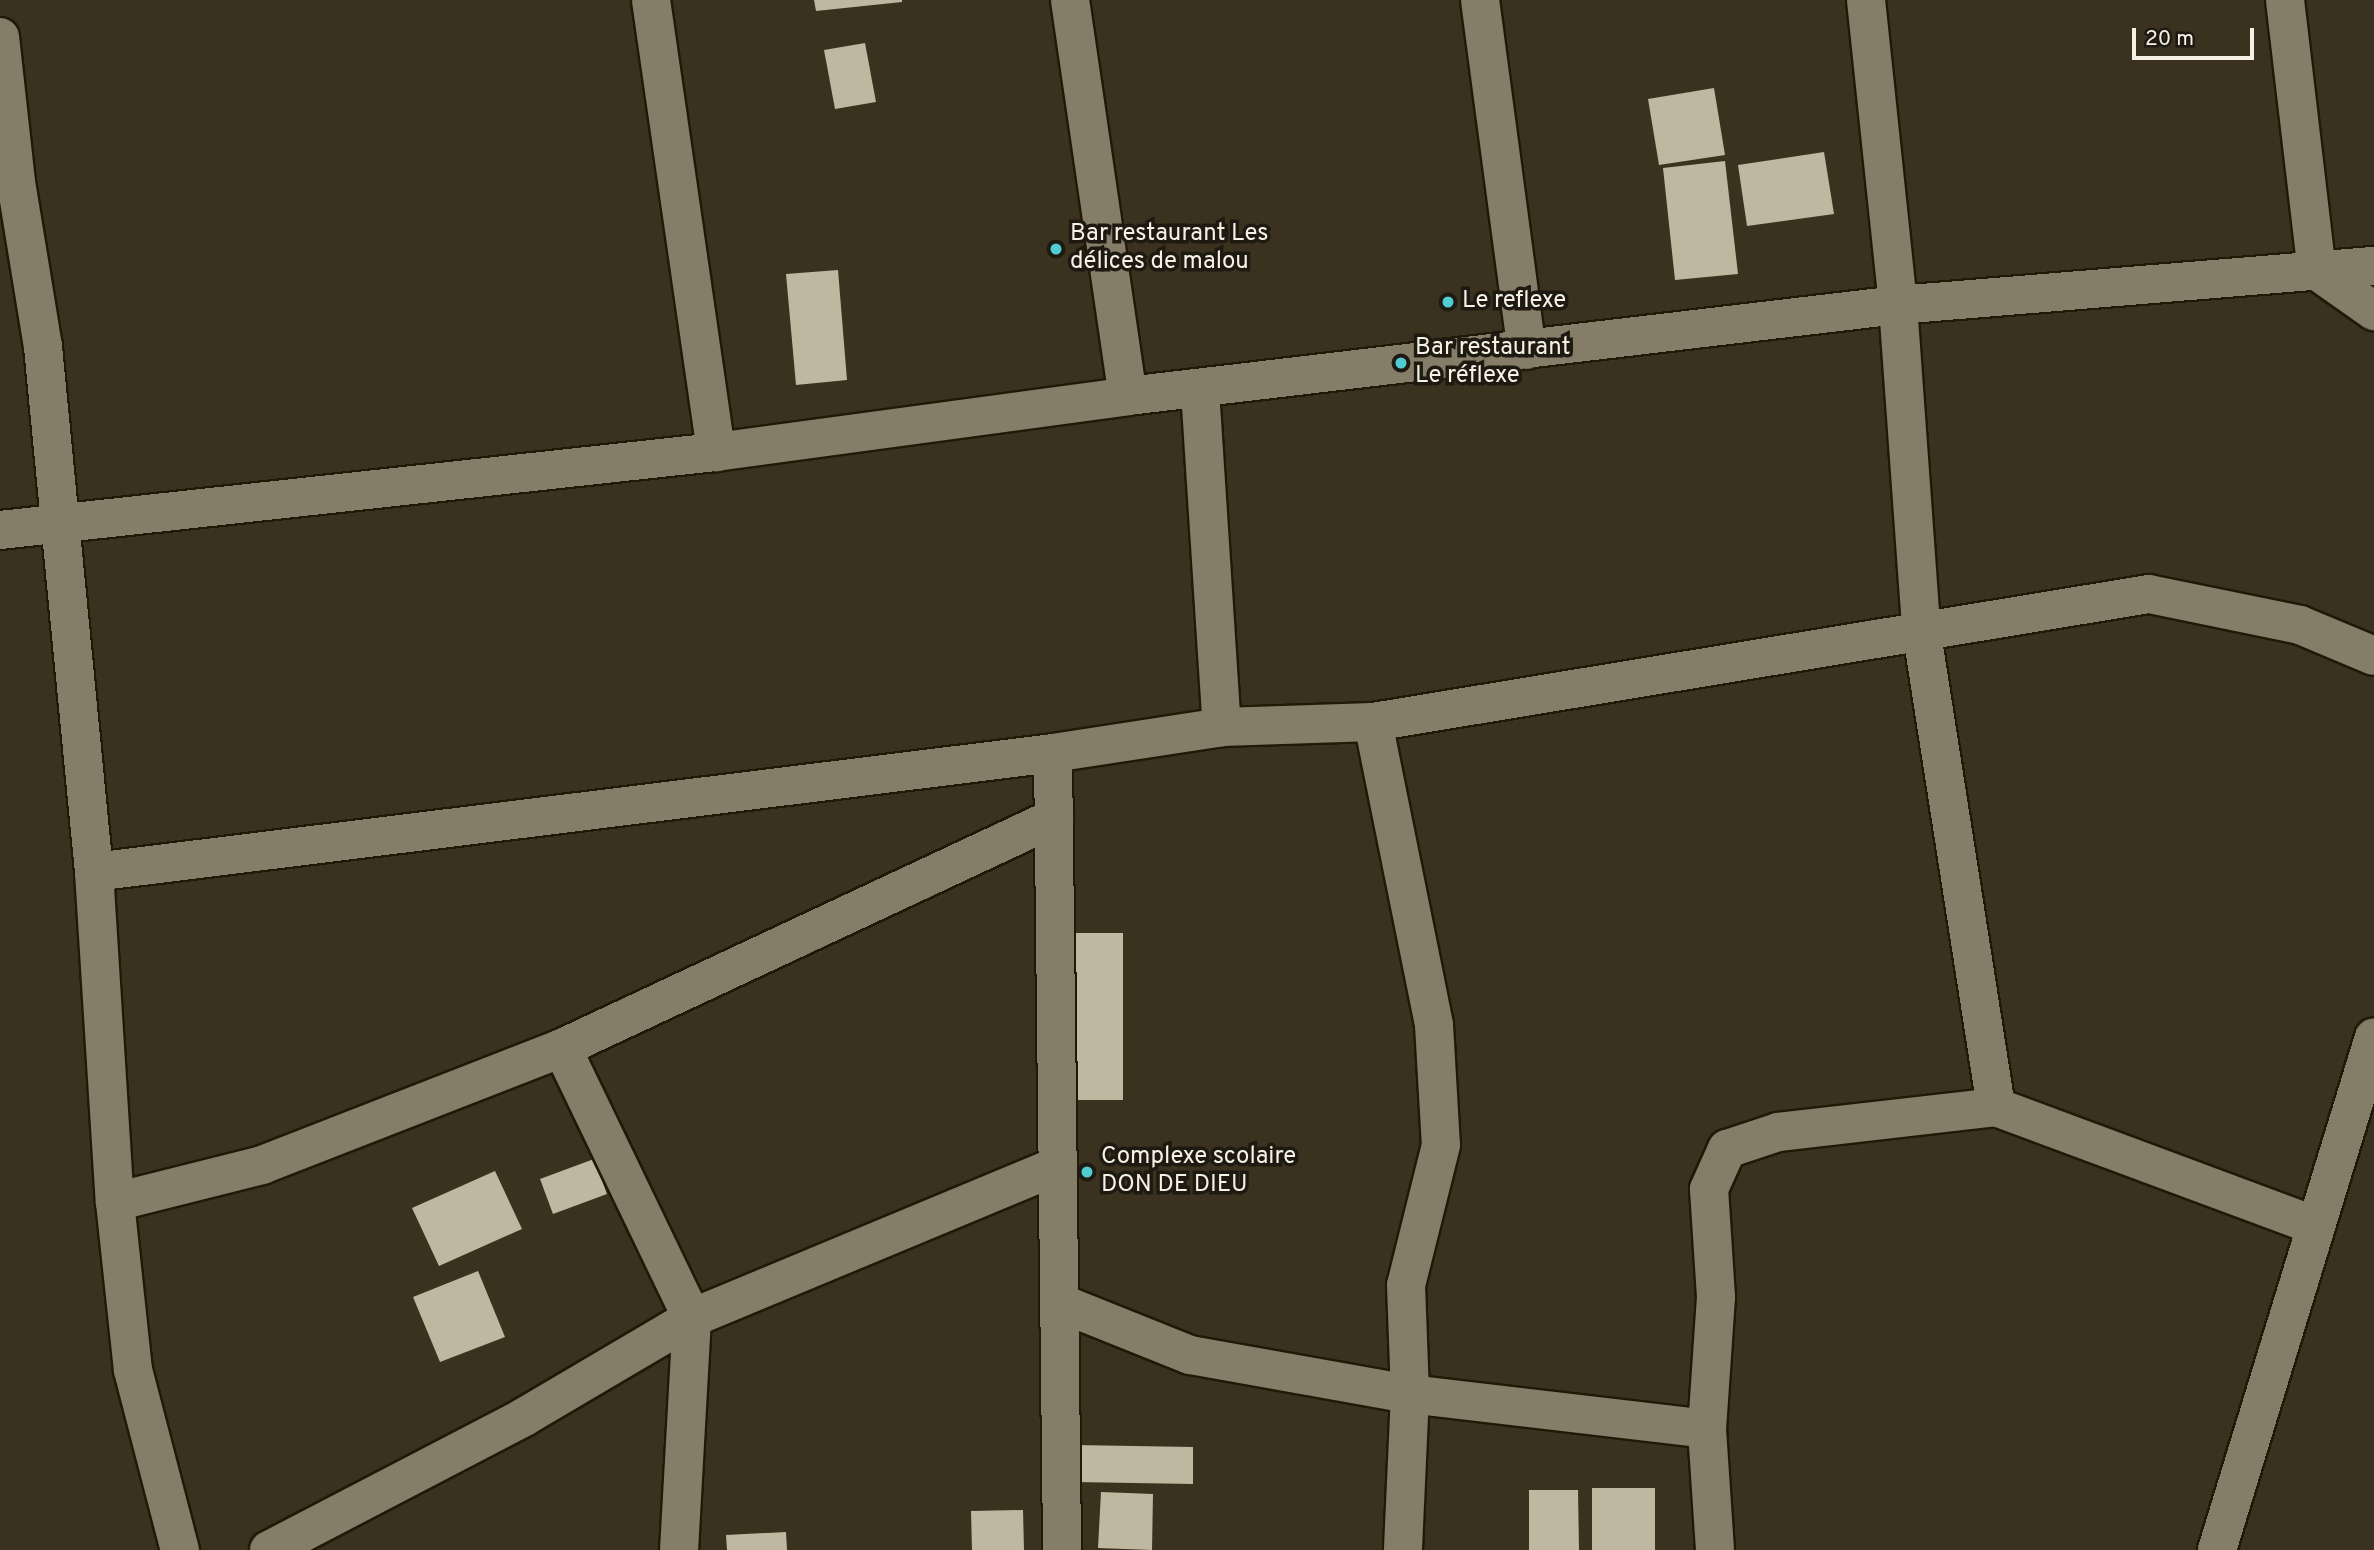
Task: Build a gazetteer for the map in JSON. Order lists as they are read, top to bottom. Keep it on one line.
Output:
{"places":["Bar restaurant Les délices de malou","Le reflexe","Bar restaurant Le réflexe","Complexe scolaire DON DE DIEU"],"scale_bar":"20 m"}
